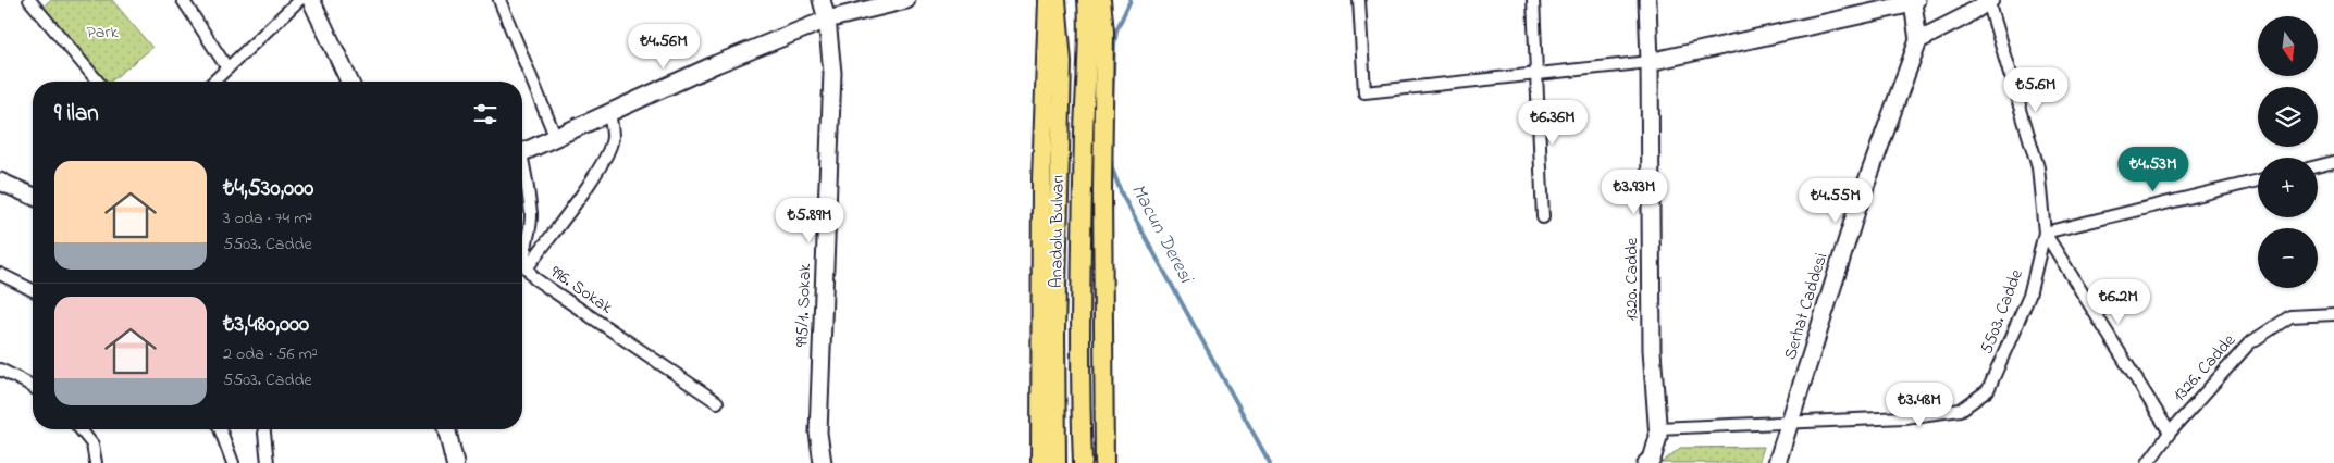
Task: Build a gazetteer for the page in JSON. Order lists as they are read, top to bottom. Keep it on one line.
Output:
{"streets":{"main road":["Anadolu Bulvarı"],"street":["1320. Cadde","996. Sokak","995/1. Sokak","Serhat Caddesi","5503. Cadde","1326. Cadde"]},"crossings":[["1320. Cadde","5503. Cadde"],["Serhat Caddesi","5503. Cadde"]],"water":["Macun Deresi"],"parks":["Park"],"north":"bottom","page":{"map_buttons":["+","−"],"price":["₺4.56M","₺5.6M","₺6.36M","₺4.53M","₺3.93M","₺4.55M","₺5.89M","₺6.2M","₺3.48M"],"heading":"9 ilan","list":[{"name":"₺4,530,000","note":"3 oda · 74 m² · 5503. Cadde"},{"name":"₺3,480,000","note":"2 oda · 56 m² · 5503. Cadde"}]}}
